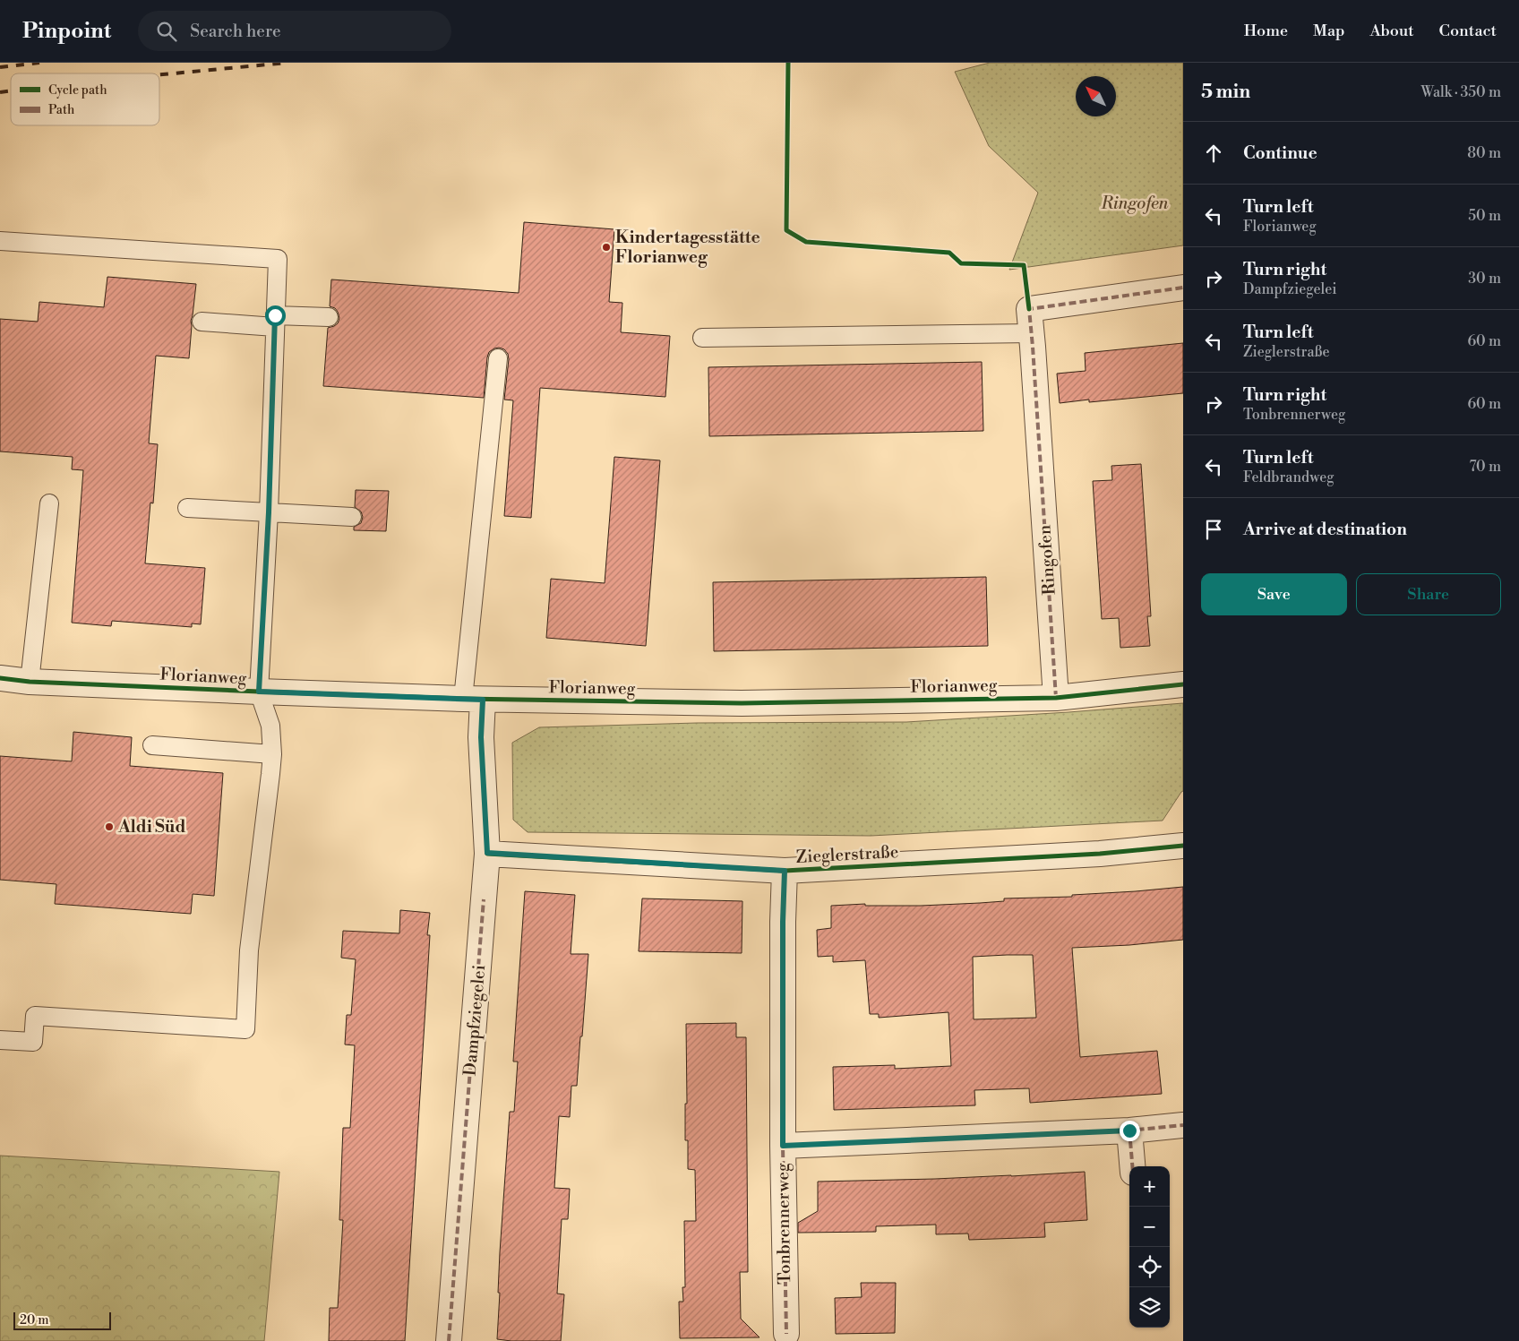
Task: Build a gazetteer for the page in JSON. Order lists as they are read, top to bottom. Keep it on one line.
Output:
{"streets":{"street":["Ringofen","Florianweg","Zieglerstraße","Dampfziegelei","Tonbrennerweg"]},"crossings":[["Ringofen","Florianweg"],["Florianweg","Dampfziegelei"],["Zieglerstraße","Dampfziegelei"],["Zieglerstraße","Tonbrennerweg"]],"parks":["Ringofen"],"places":["Kindertagesstätte Florianweg","Aldi Süd"],"legend":["Cycle path","Path"],"scale_bar":"20 m","north":"top left","page":{"header":"Pinpoint","search":"Search here","nav":["Home","Map","About","Contact"],"heading":["5 min","Walk · 350 m"],"list":[["Continue","80 m"],["Turn left","Florianweg","50 m"],["Turn right","Dampfziegelei","30 m"],["Turn left","Zieglerstraße","60 m"],["Turn right","Tonbrennerweg","60 m"],["Turn left","Feldbrandweg","70 m"],"Arrive at destination"],"buttons":["Save","Share"],"map_buttons":["+","−"],"scale":"20 m"}}
